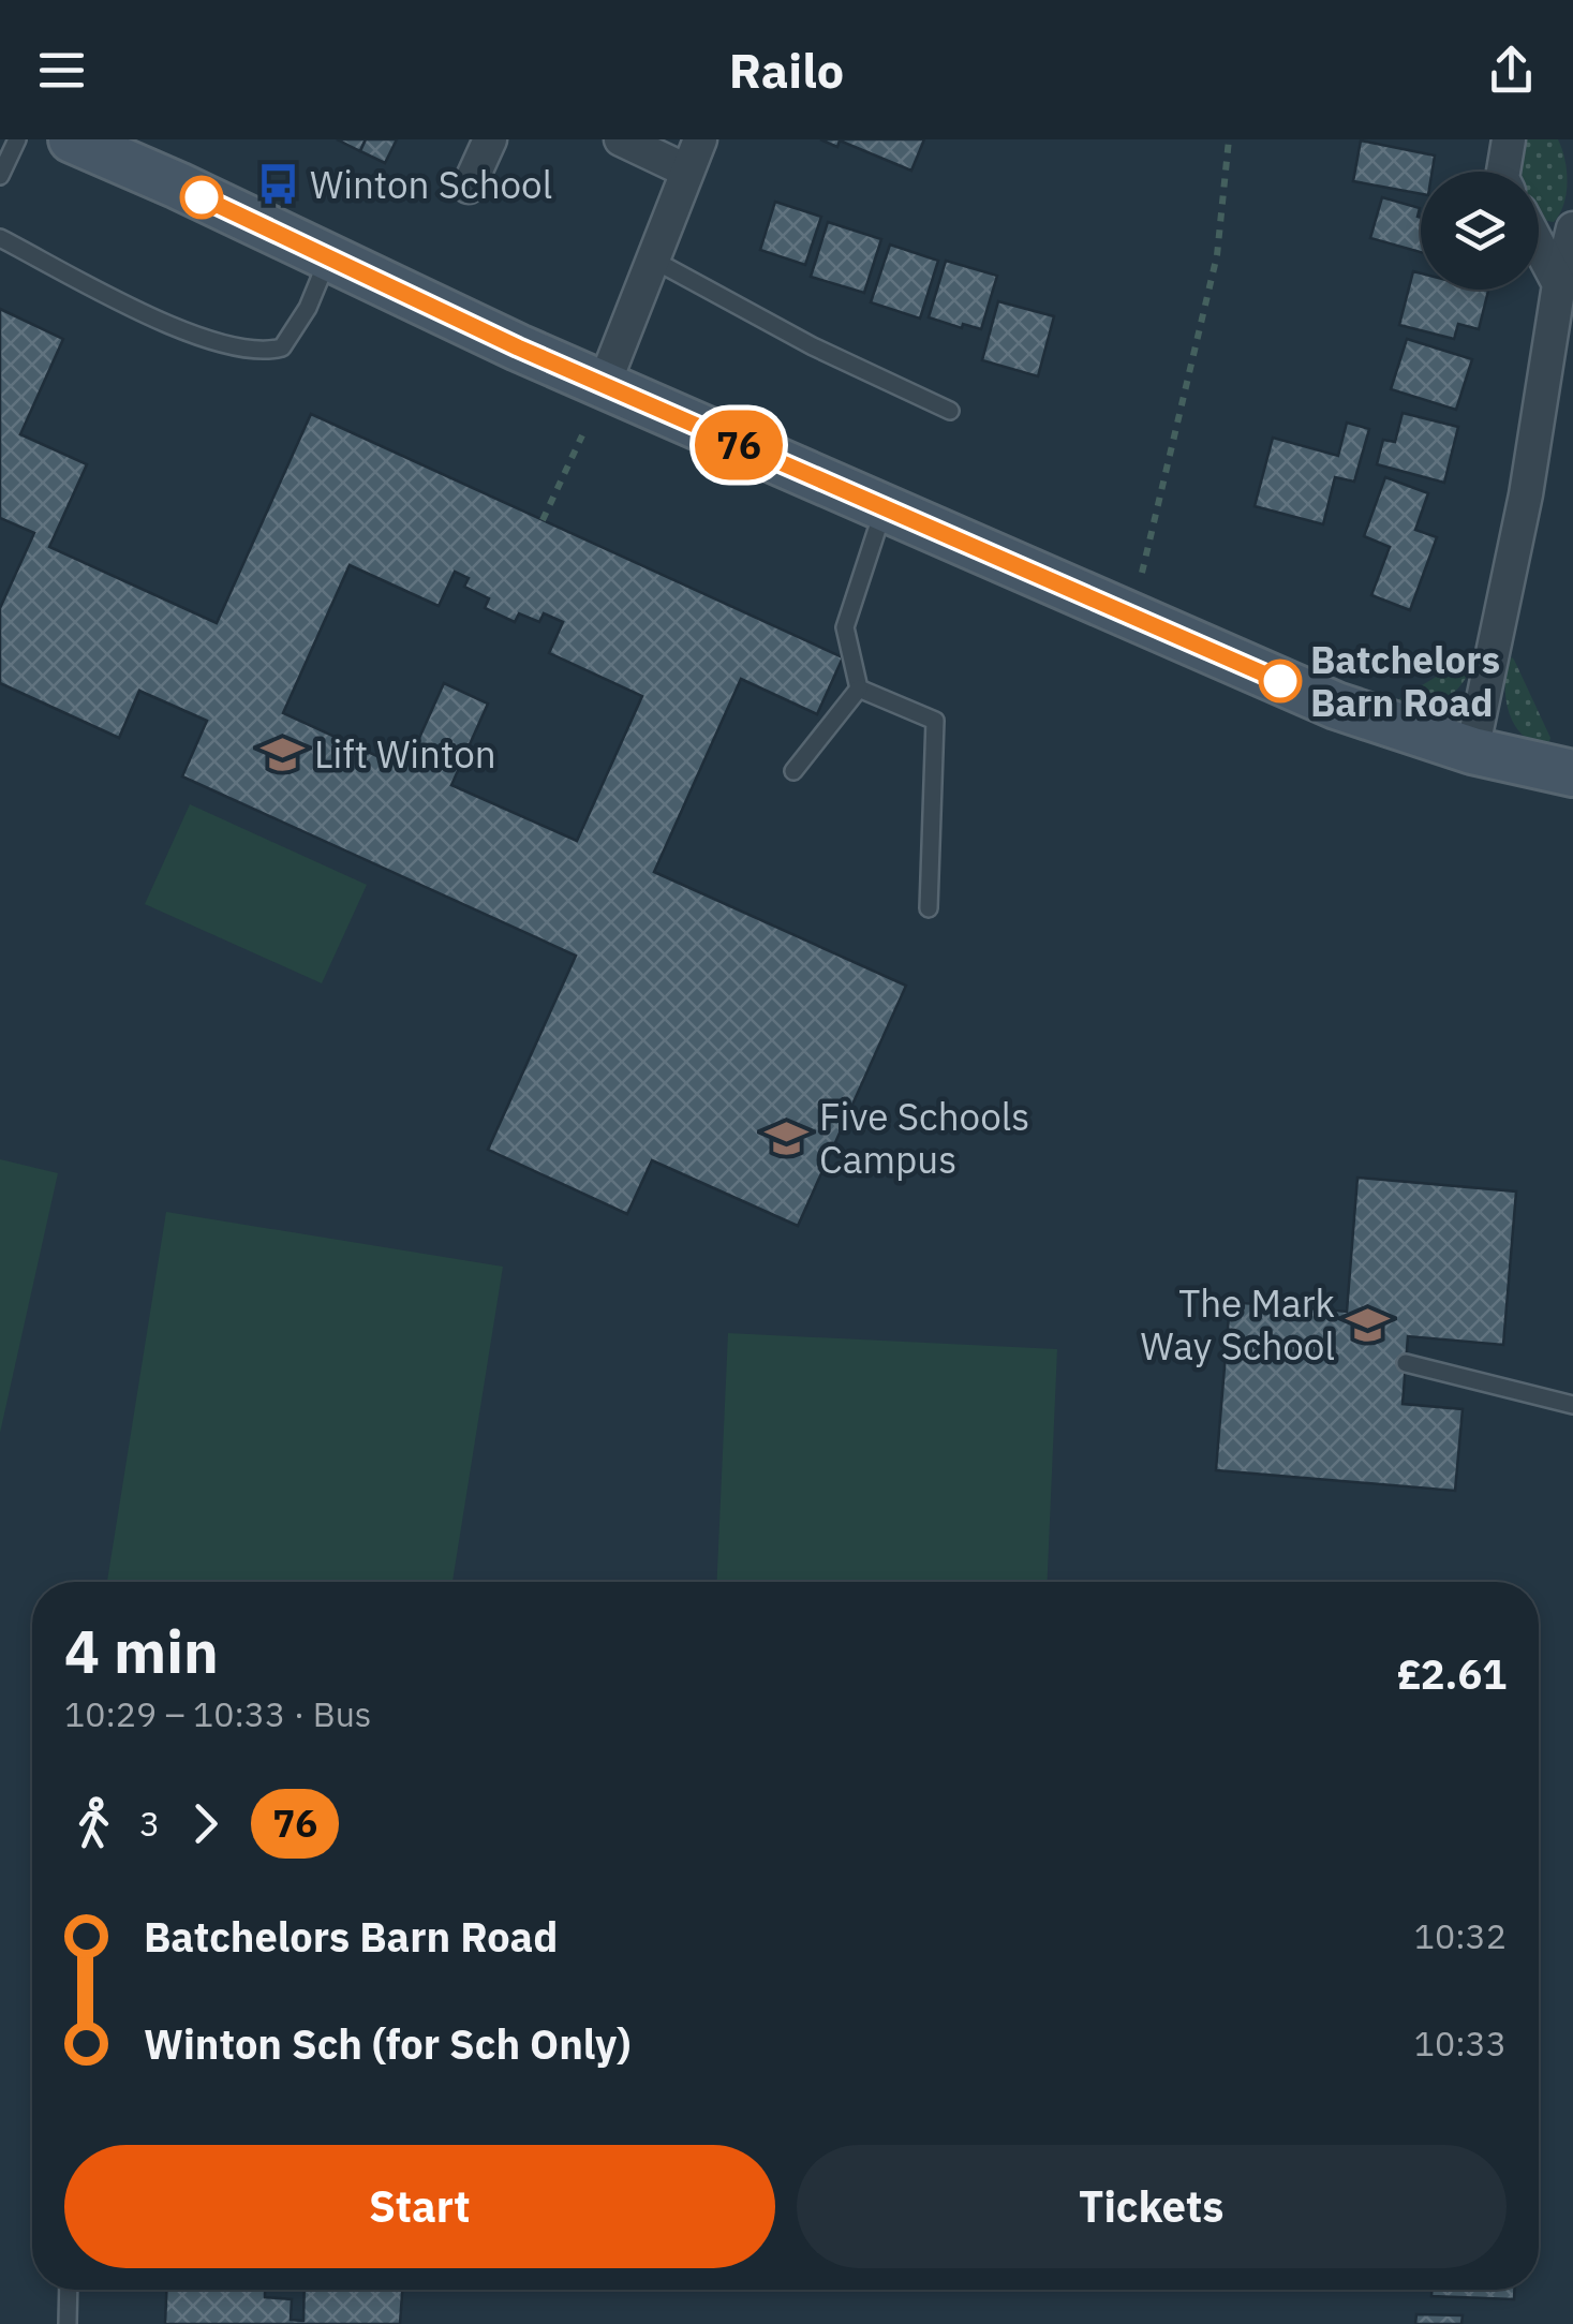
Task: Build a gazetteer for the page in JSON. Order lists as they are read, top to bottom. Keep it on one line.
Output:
{"places":{"bus stop":["Winton School"],"other":["Batchelors Barn Road"],"school or university":["Lift Winton","Five Schools Campus","The Mark Way School"]},"lines":["bus line 76"],"page":{"header":"Railo","on_map":"76","heading":["4 min","10:29 – 10:33 · Bus","£2.61"],"legs":["3","76"],"list":[{"name":"Batchelors Barn Road","value":"10:32"},{"name":"Winton Sch (for Sch Only)","value":"10:33"}],"buttons":["Start","Tickets"]}}
